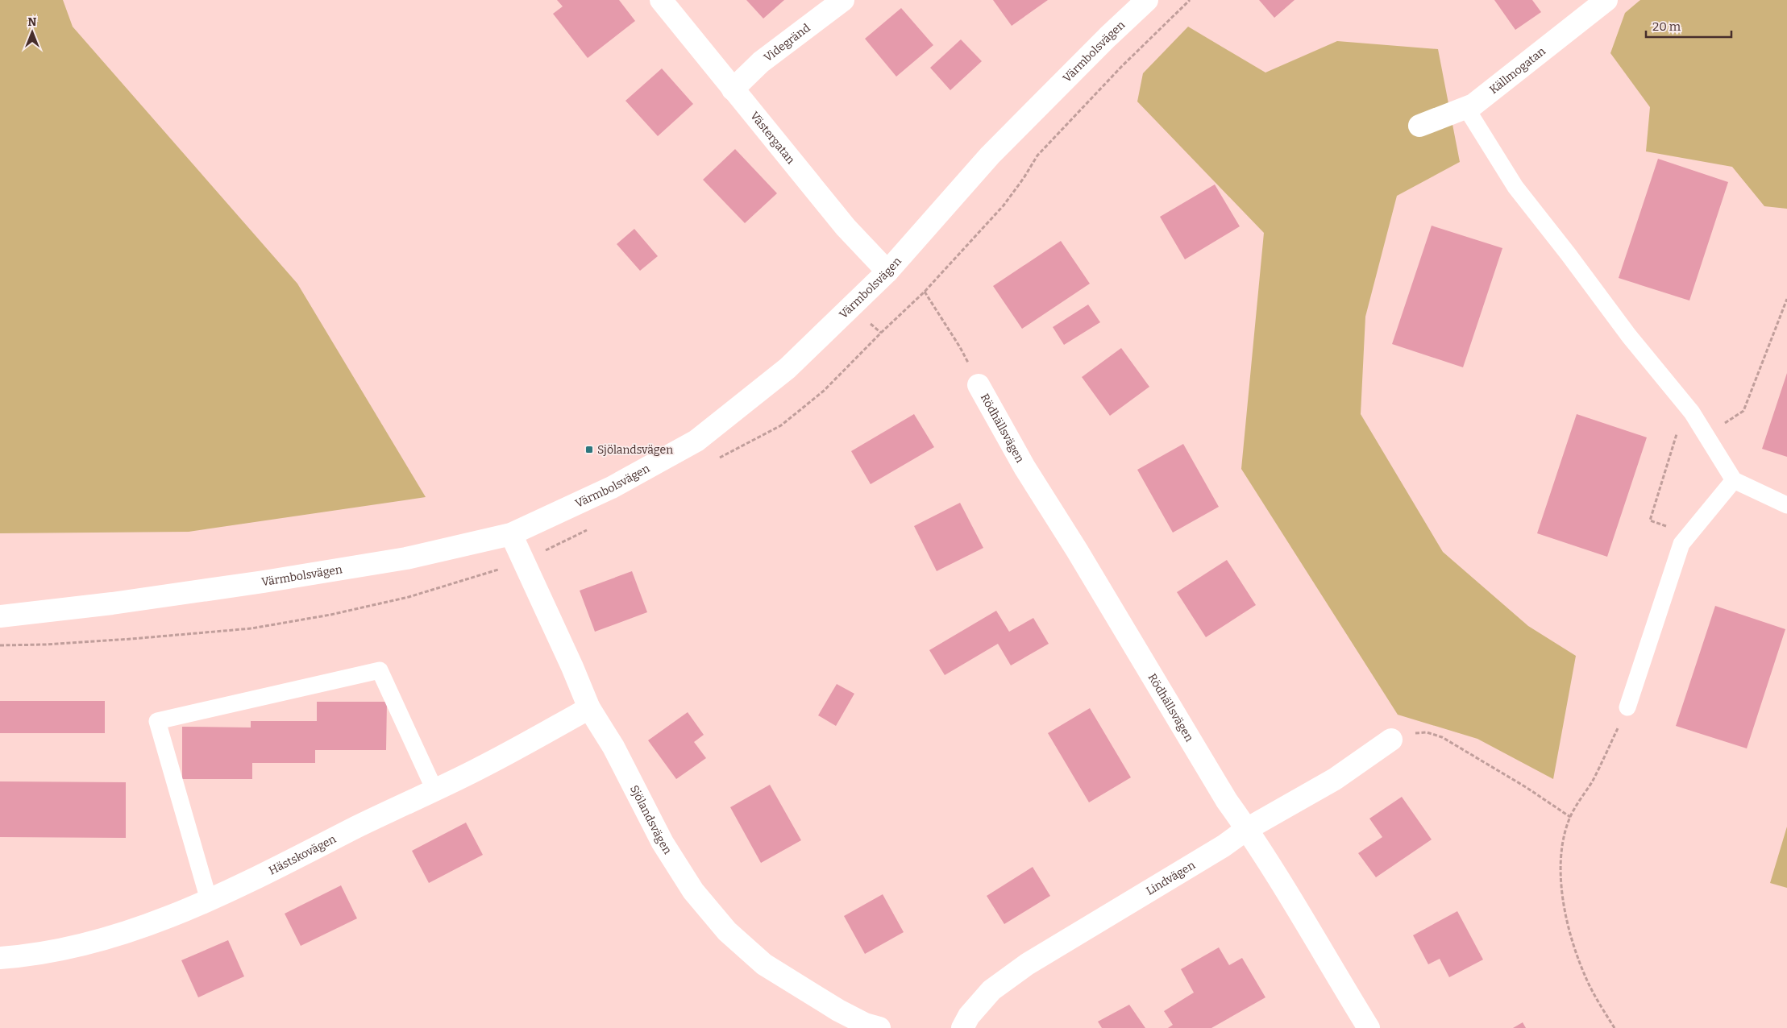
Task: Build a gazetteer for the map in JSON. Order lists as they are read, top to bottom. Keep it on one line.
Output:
{"streets":{"street":["Videgränd","Värmbolsvägen","Källmogatan","Västergatan","Rödhällsvägen","Sjölandsvägen","Hästskovägen","Lindvägen"]},"crossings":[["Videgränd","Västergatan"],["Värmbolsvägen","Västergatan"],["Värmbolsvägen","Sjölandsvägen"],["Rödhällsvägen","Lindvägen"],["Sjölandsvägen","Hästskovägen"]],"places":{"transit":["Sjölandsvägen"]},"scale_bar":"20 m","north":"top"}
